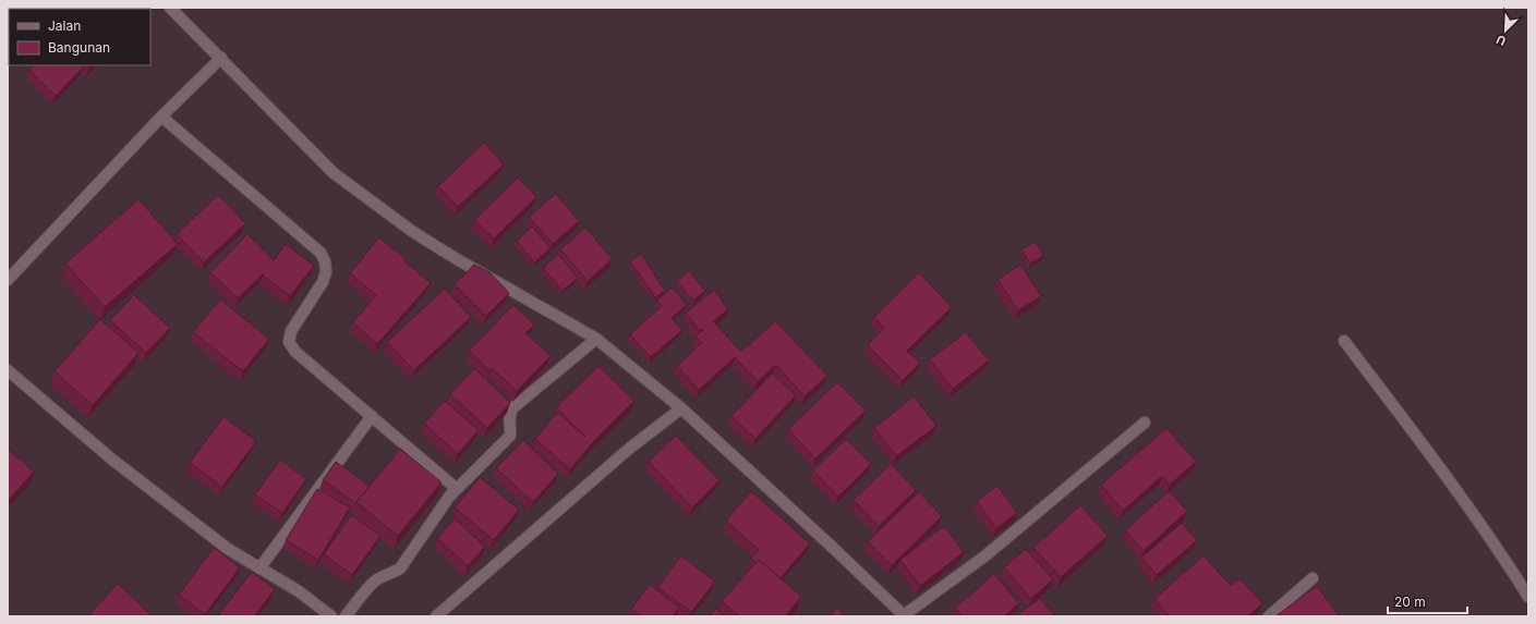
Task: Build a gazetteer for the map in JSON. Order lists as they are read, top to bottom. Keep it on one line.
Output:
{"legend":["Jalan","Bangunan"],"scale_bar":"20 m","north":"bottom left"}
